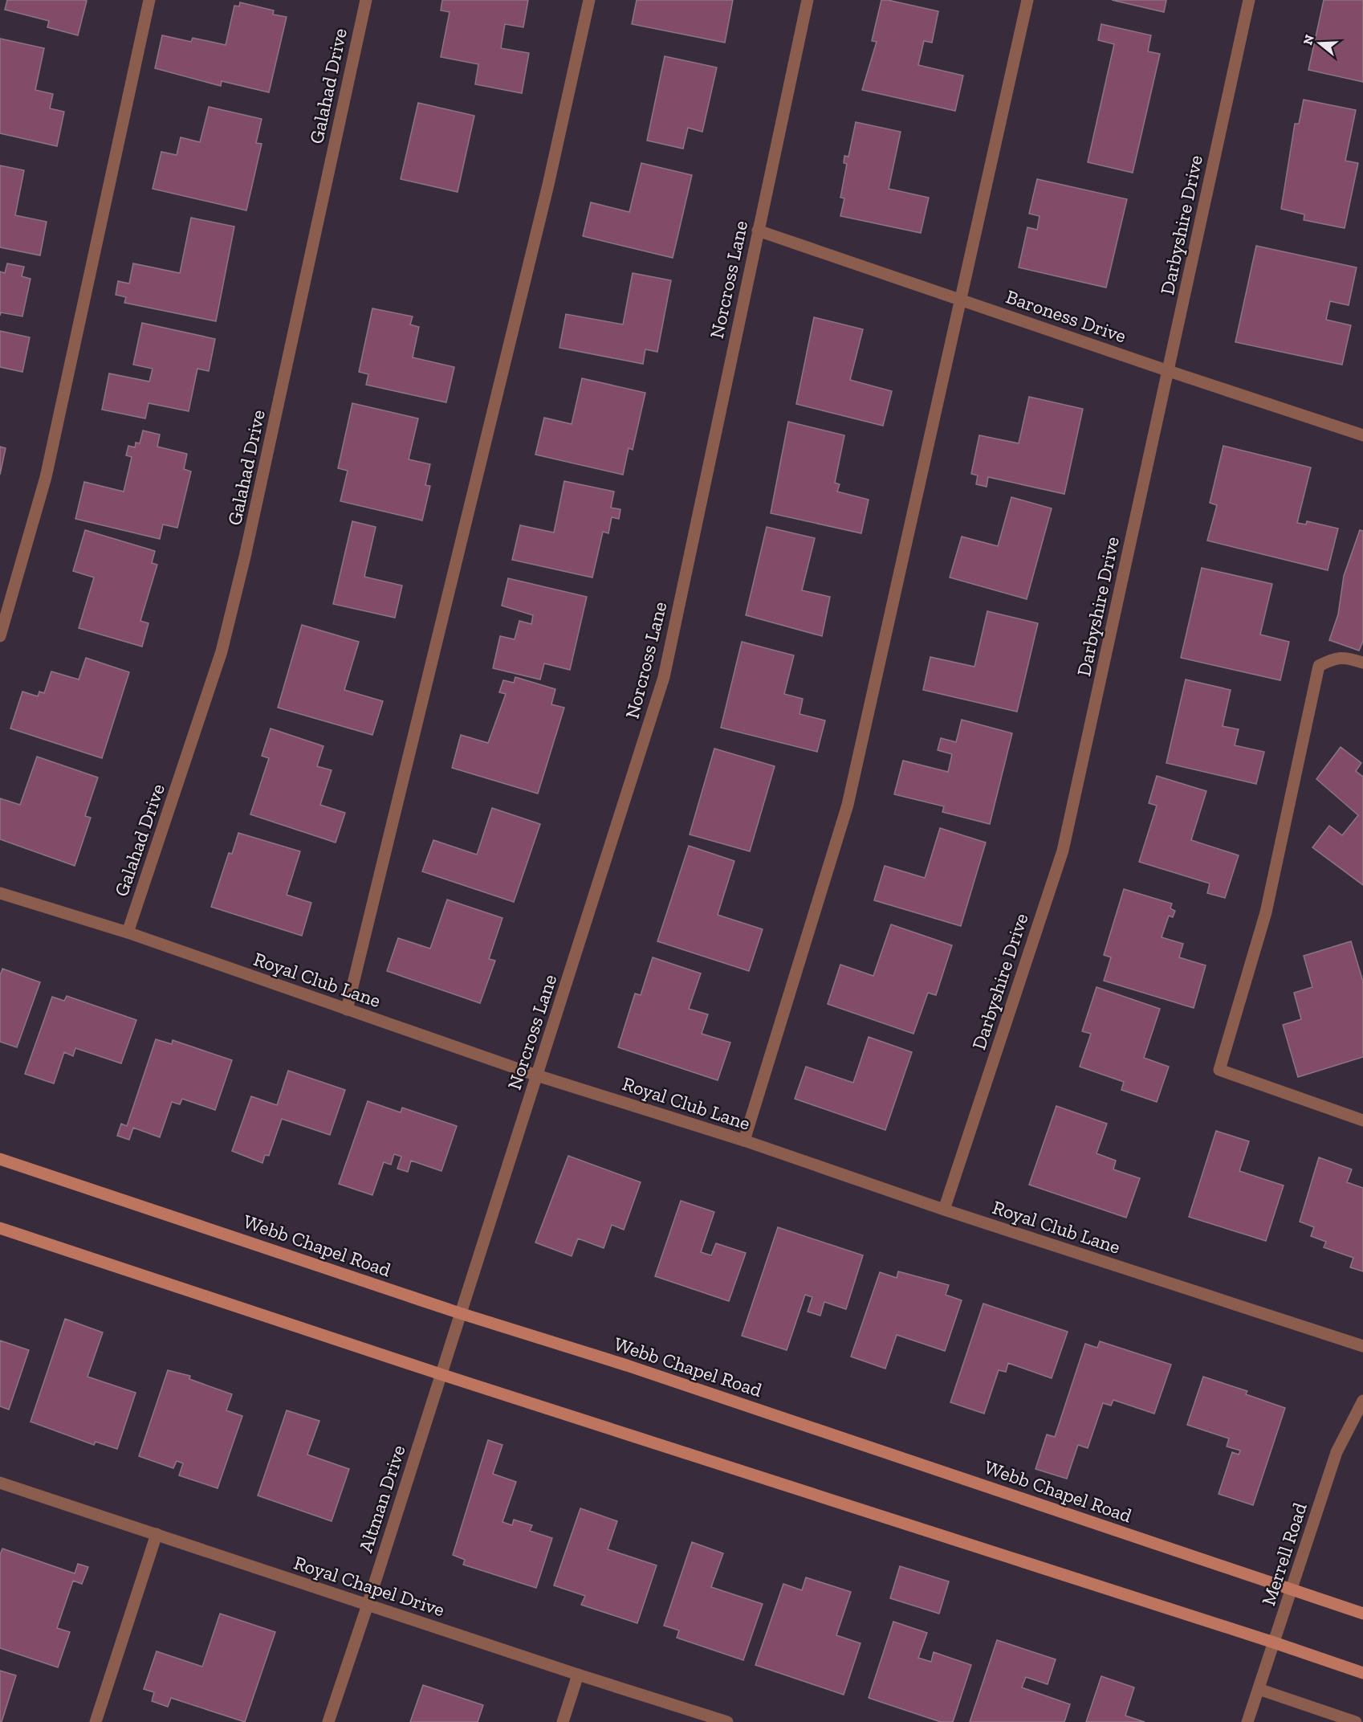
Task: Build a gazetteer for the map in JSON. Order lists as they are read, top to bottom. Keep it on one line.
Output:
{"streets":{"main road":["Webb Chapel Road"],"street":["Galahad Drive","Darbyshire Drive","Norcross Lane","Baroness Drive","Royal Club Lane","Altman Drive","Merrell Road","Royal Chapel Drive"]},"crossings":[["Galahad Drive","Royal Club Lane"],["Darbyshire Drive","Baroness Drive"],["Darbyshire Drive","Royal Club Lane"],["Norcross Lane","Baroness Drive"],["Norcross Lane","Royal Club Lane"],["Norcross Lane","Webb Chapel Road"],["Norcross Lane","Altman Drive"],["Webb Chapel Road","Altman Drive"],["Webb Chapel Road","Merrell Road"],["Altman Drive","Royal Chapel Drive"]],"north":"left"}
